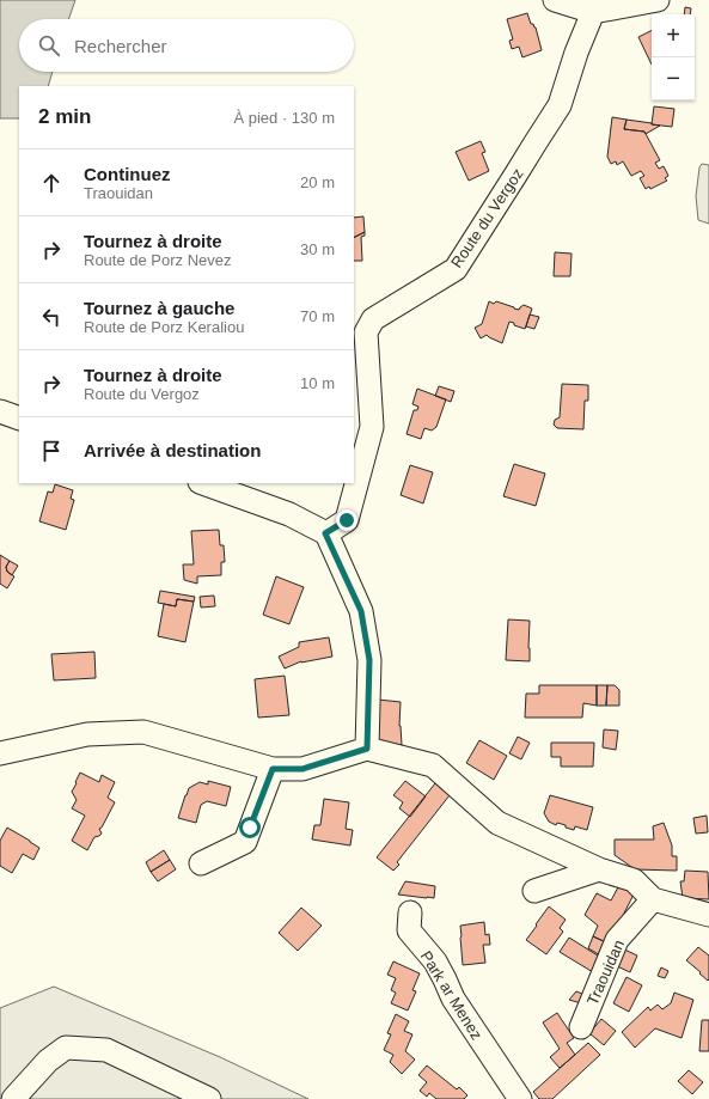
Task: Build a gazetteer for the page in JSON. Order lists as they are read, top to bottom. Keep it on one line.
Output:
{"streets":{"street":["Route du Vergoz","Traouidan","Park ar Menez"]},"page":{"map_buttons":["+","−"],"search":"Rechercher","heading":["2 min","À pied · 130 m"],"list":[["Continuez","Traouidan","20 m"],["Tournez à droite","Route de Porz Nevez","30 m"],["Tournez à gauche","Route de Porz Keraliou","70 m"],["Tournez à droite","Route du Vergoz","10 m"],"Arrivée à destination"]}}
